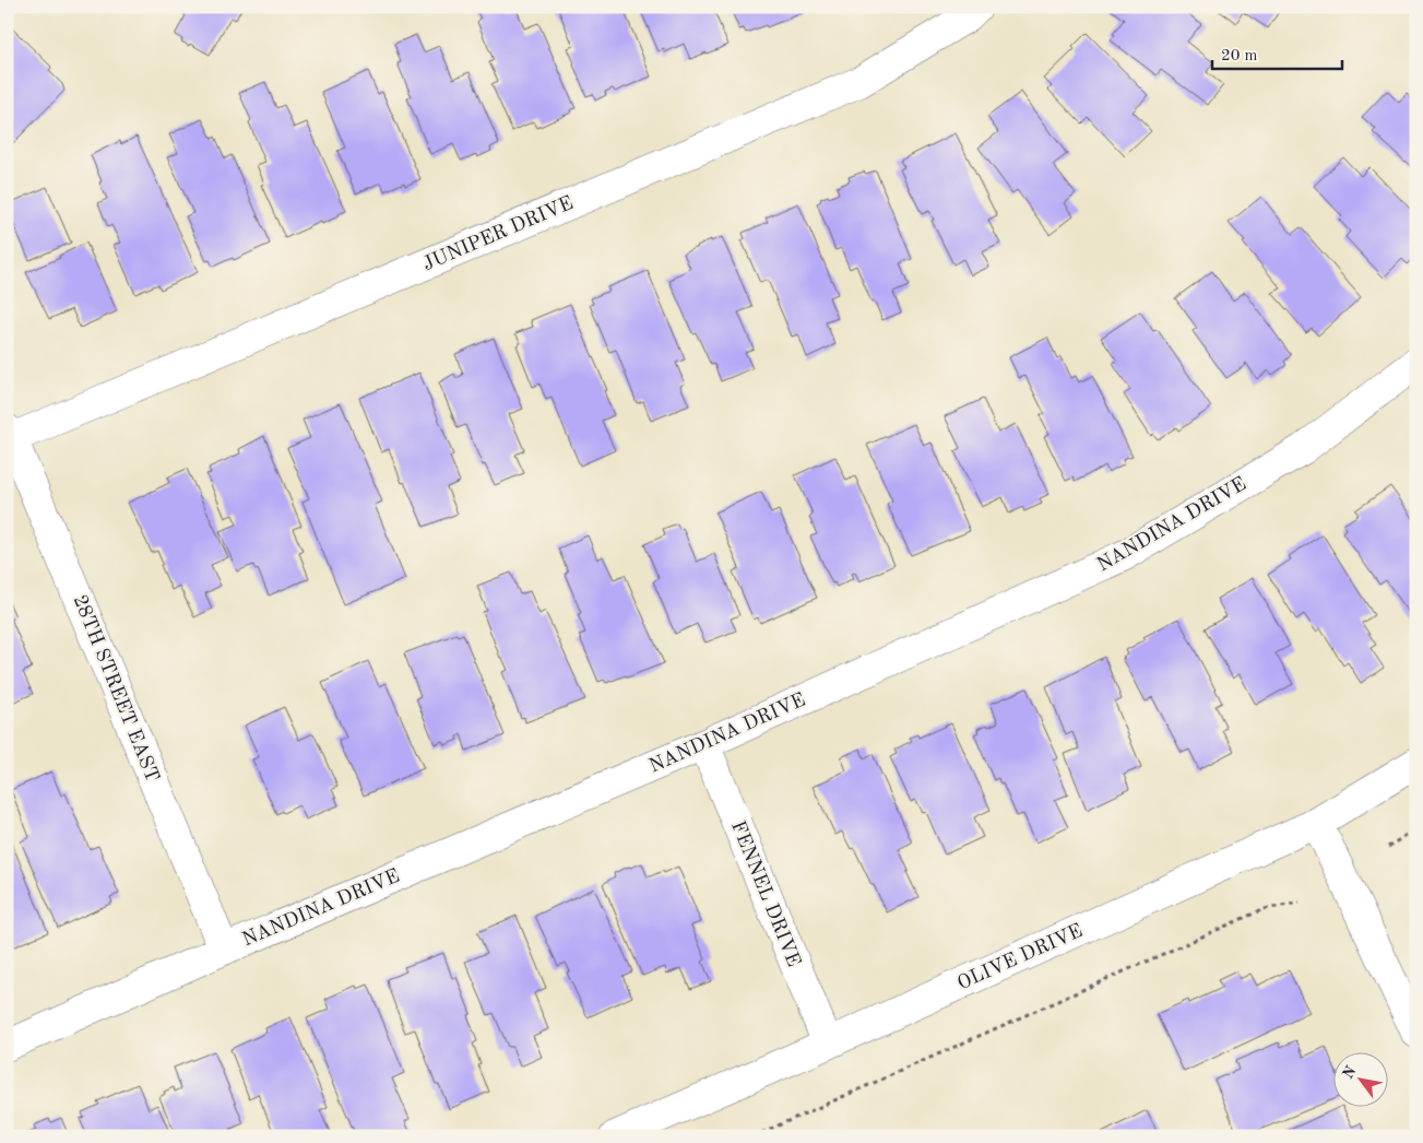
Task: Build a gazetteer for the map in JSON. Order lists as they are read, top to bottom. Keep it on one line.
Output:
{"streets":{"street":["JUNIPER DRIVE","NANDINA DRIVE","28TH STREET EAST","FENNEL DRIVE","OLIVE DRIVE"]},"crossings":[["JUNIPER DRIVE","28TH STREET EAST"],["NANDINA DRIVE","28TH STREET EAST"],["NANDINA DRIVE","FENNEL DRIVE"],["FENNEL DRIVE","OLIVE DRIVE"]],"scale_bar":"20 m","north":"top left"}
